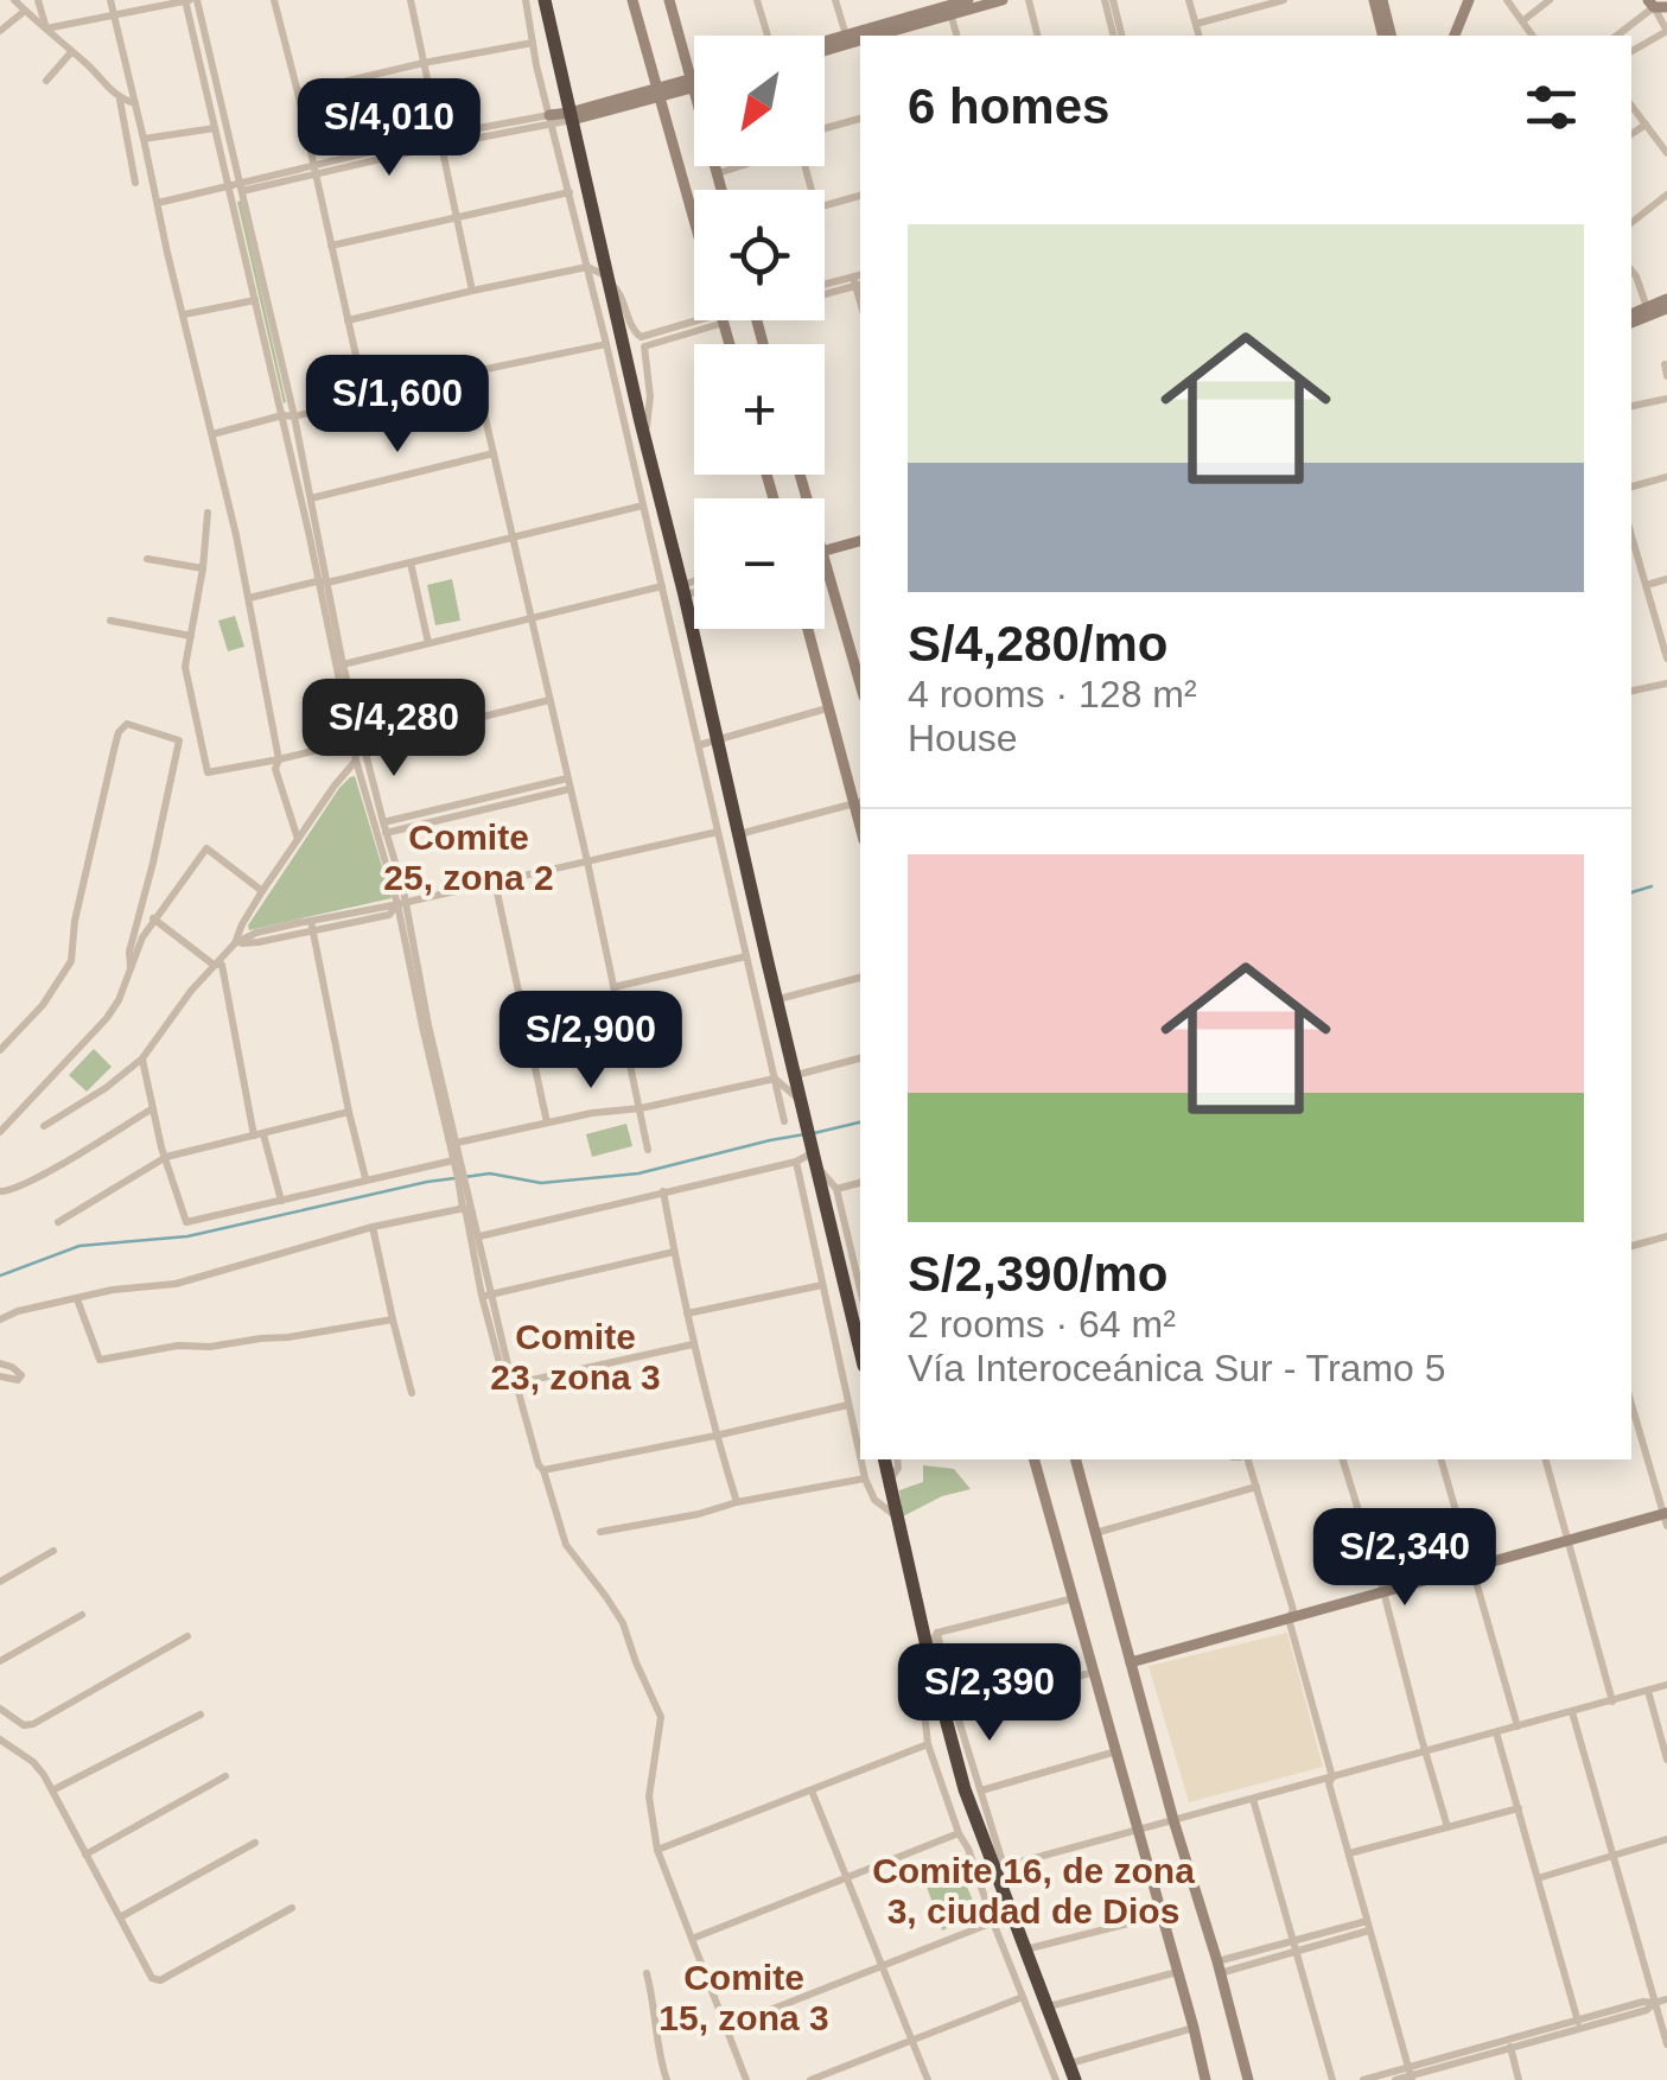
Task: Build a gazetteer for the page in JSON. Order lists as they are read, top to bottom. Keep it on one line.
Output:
{"districts":["Comite 25, zona 2","Comite 23, zona 3","Comite 16, de zona 3, ciudad de Dios","Comite 15, zona 3"],"north":"bottom left","page":{"map_buttons":["+","−"],"heading":"6 homes","price":["S/4,010","S/1,600","S/4,280","S/2,900","S/2,340","S/2,390"],"list":[{"name":"S/4,280/mo","note":"4 rooms · 128 m² · House"},{"name":"S/2,390/mo","note":"2 rooms · 64 m² · Vía Interoceánica Sur - Tramo 5"}]}}
